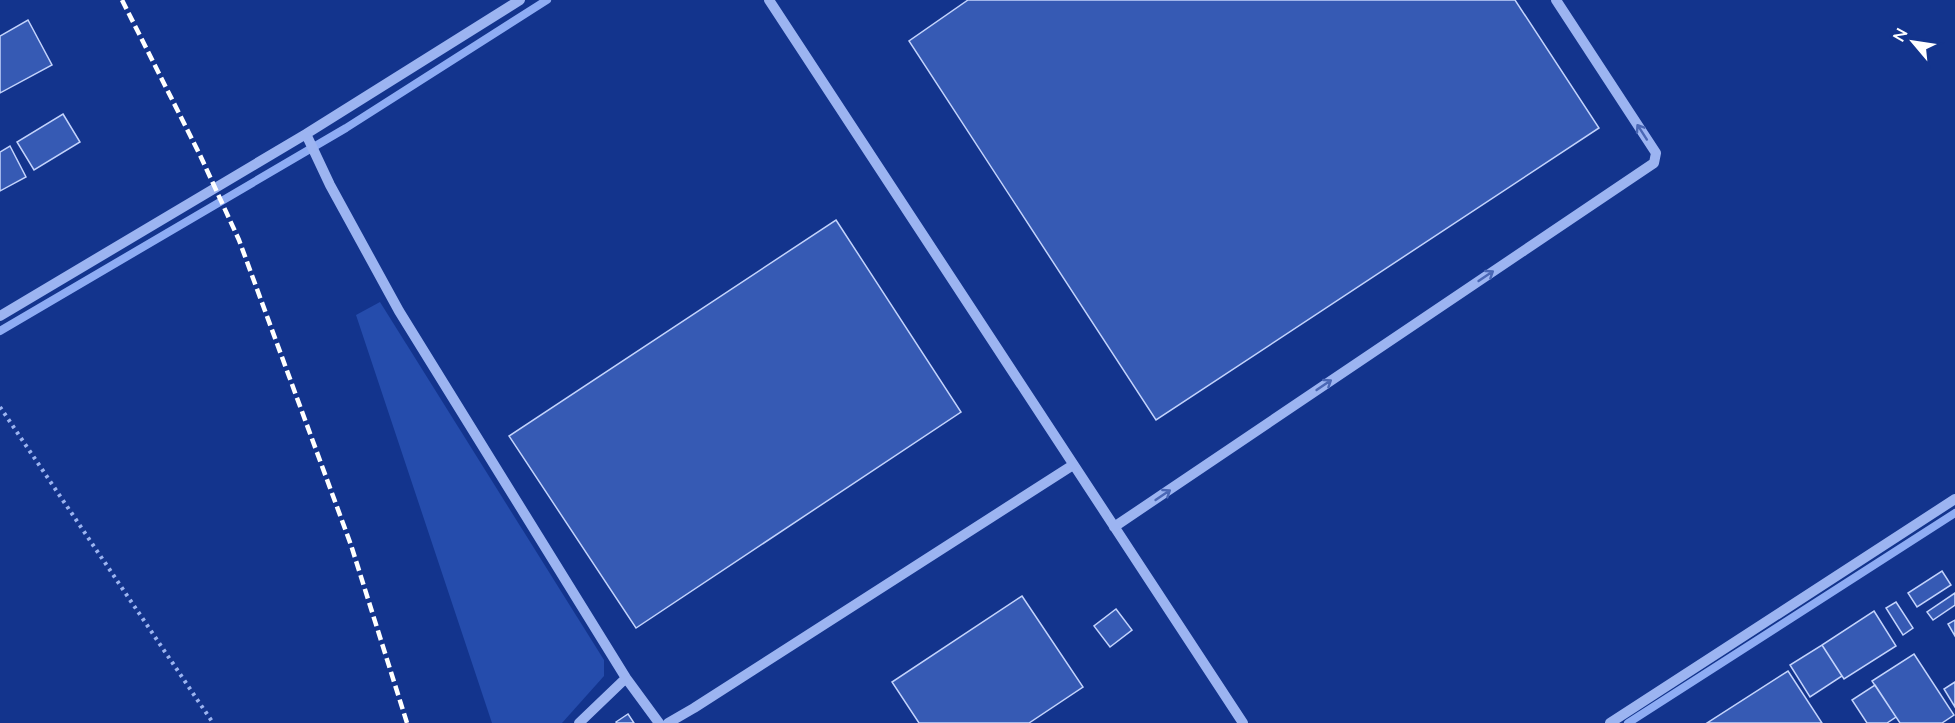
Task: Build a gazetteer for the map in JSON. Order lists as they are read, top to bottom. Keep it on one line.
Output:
{"north":"top left"}
